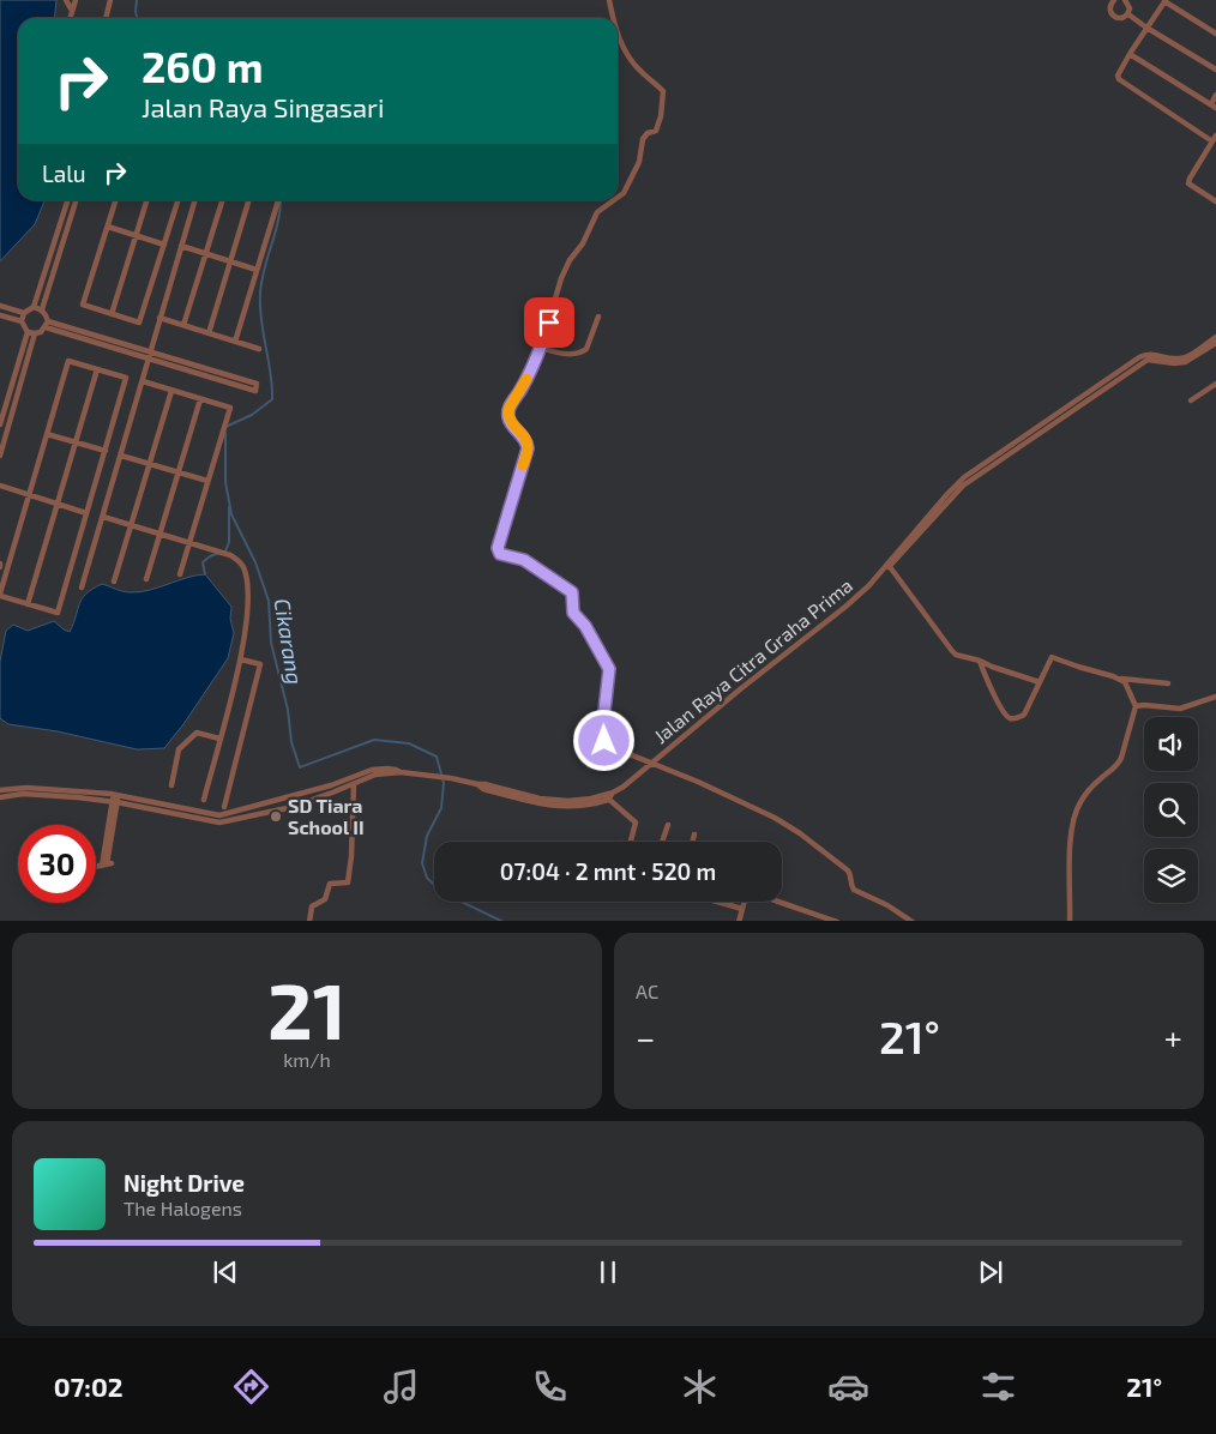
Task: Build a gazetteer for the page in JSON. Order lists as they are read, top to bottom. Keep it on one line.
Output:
{"streets":{"street":["Jalan Raya Citra Graha Prima"]},"water":["Cikarang"],"places":["SD Tiara School II"],"page":{"turn":["260 m","Jalan Raya Singasari"],"then":"Lalu","limit":"30","trip":"07:04 · 2 mnt · 520 m","tile":[["21","km/h"],"AC"],"heat":["−","21°","+"],"song":["Night Drive","The Halogens"],"tabs":["07:02","21°"]}}
